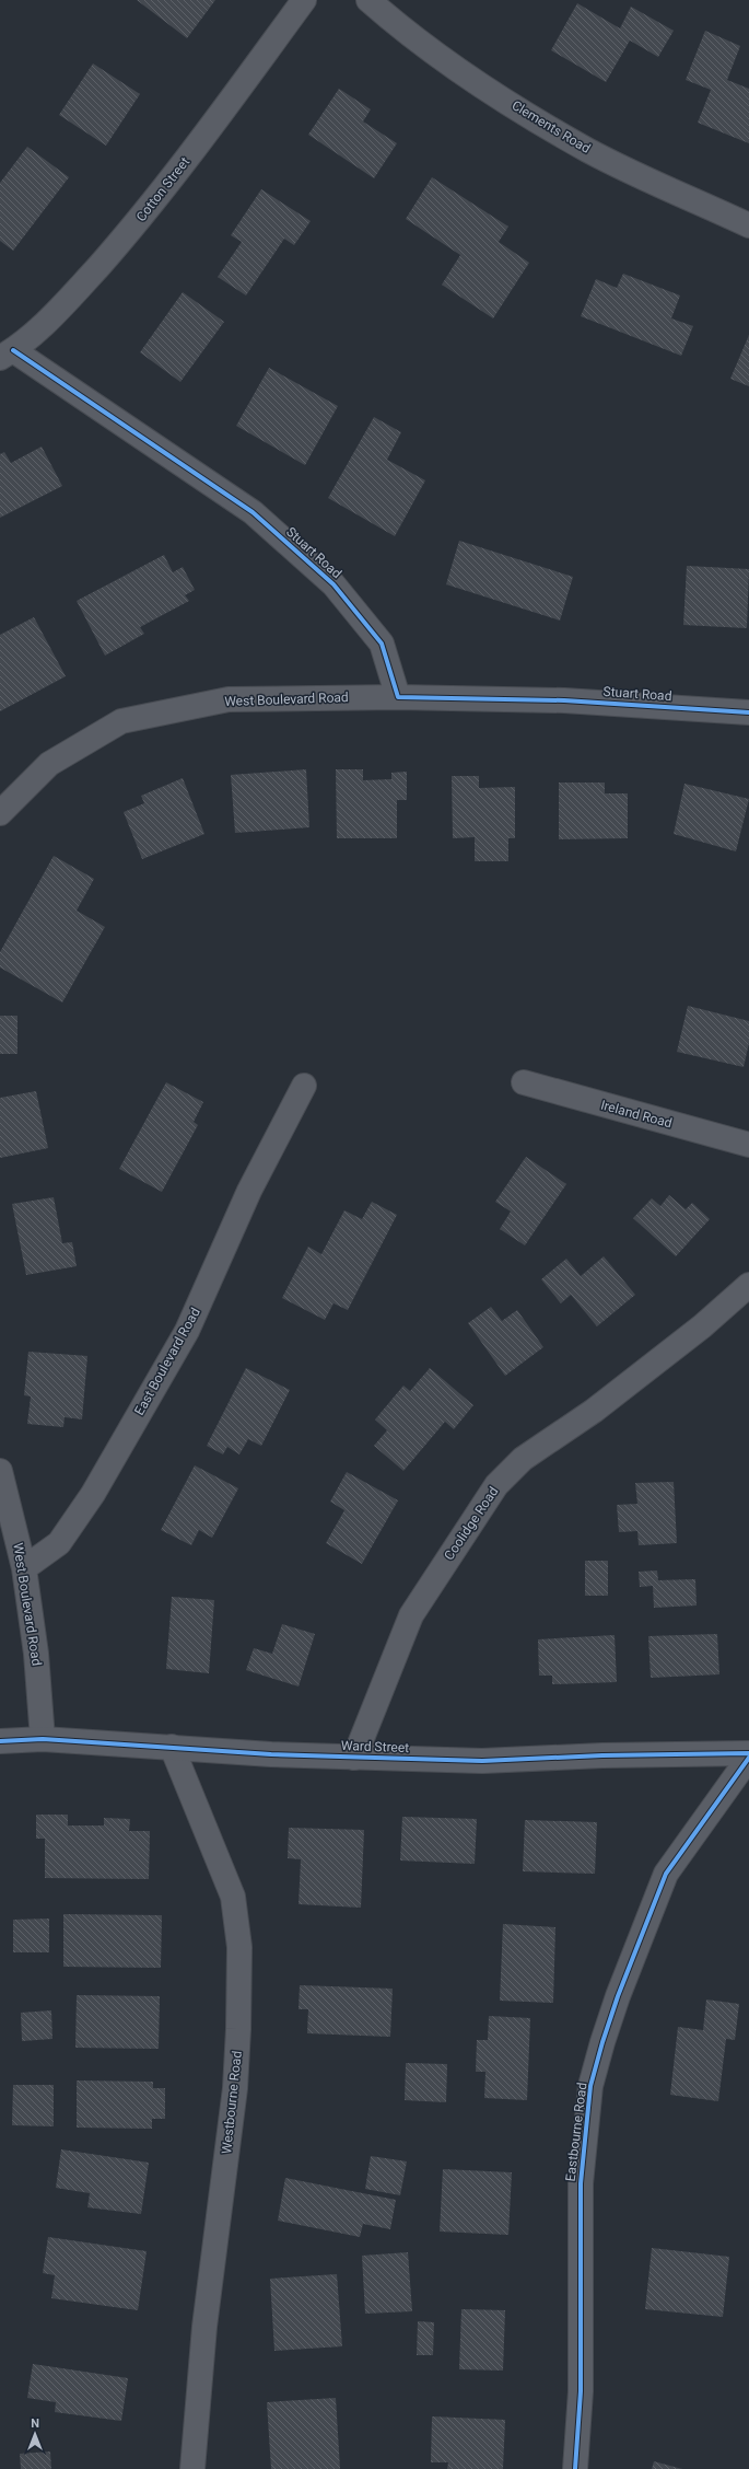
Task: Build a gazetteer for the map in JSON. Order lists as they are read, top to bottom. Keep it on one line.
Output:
{"streets":{"street":["Clements Road","Cotton Street","Stuart Road","West Boulevard Road","Ireland Road","East Boulevard Road","Coolidge Road","Ward Street","Westbourne Road","Eastbourne Road"]},"crossings":[["Cotton Street","Stuart Road"],["Stuart Road","West Boulevard Road"],["West Boulevard Road","East Boulevard Road"],["West Boulevard Road","Ward Street"],["Coolidge Road","Ward Street"],["Ward Street","Westbourne Road"]],"north":"top"}
